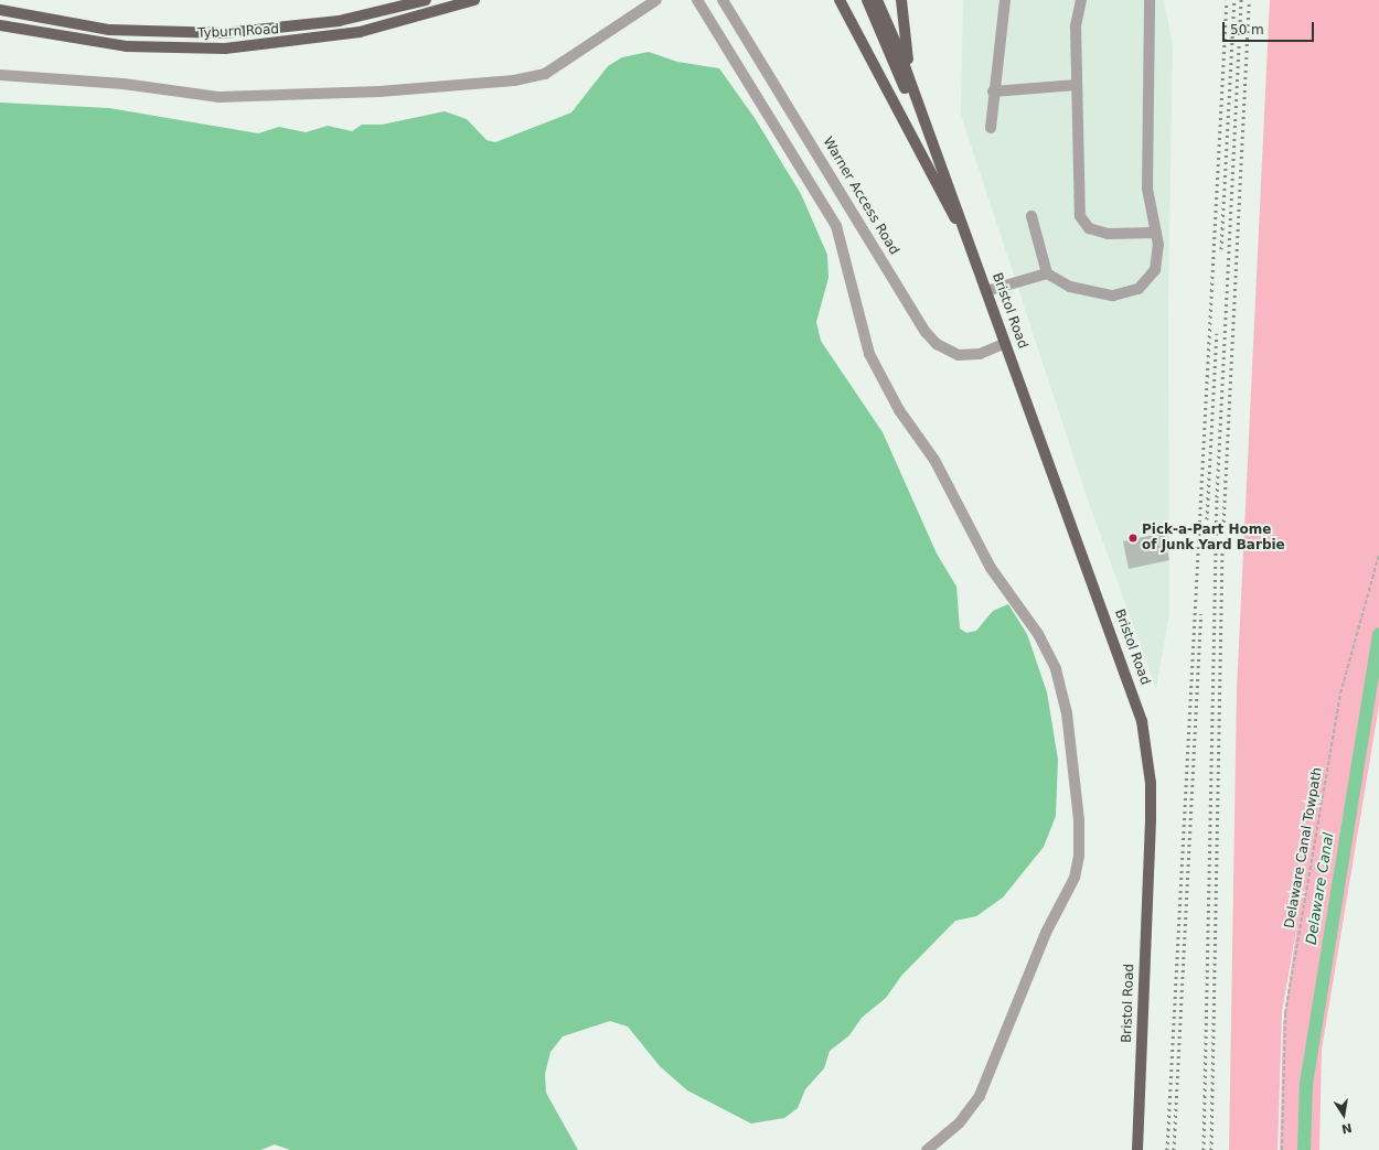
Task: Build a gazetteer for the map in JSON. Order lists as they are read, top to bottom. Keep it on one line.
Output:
{"streets":{"main road":["Tyburn Road","Bristol Road"],"street":["Warner Access Road"],"path":["Delaware Canal Towpath"]},"crossings":[["Warner Access Road","Bristol Road"]],"water":["Delaware Canal"],"places":["Pick-a-Part Home of Junk Yard Barbie"],"scale_bar":"50 m","north":"bottom"}
